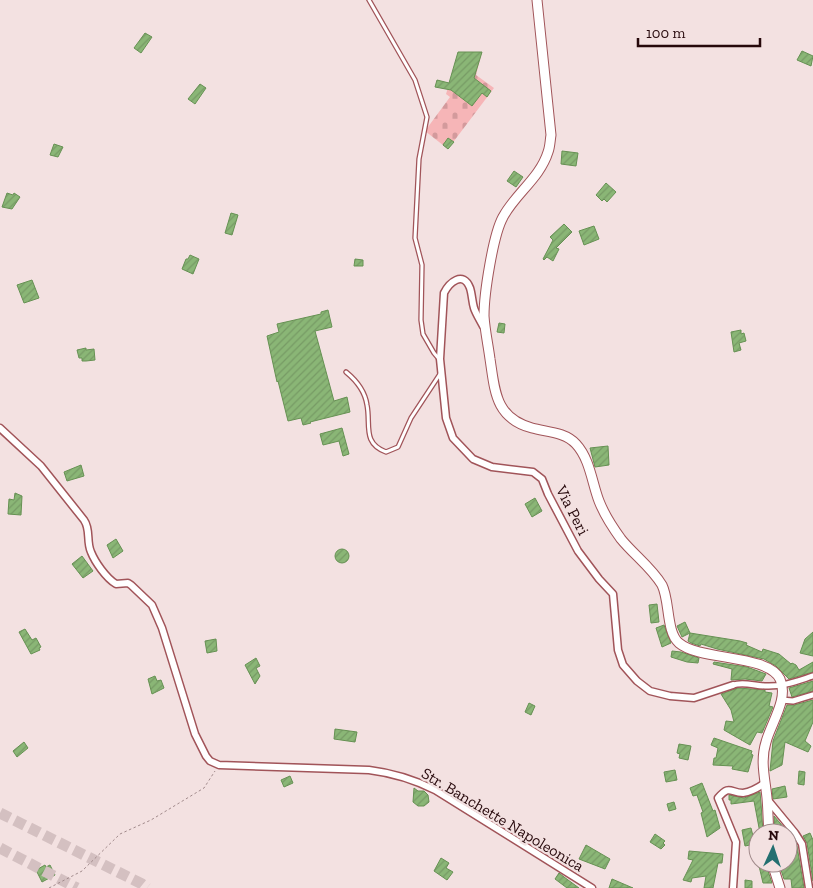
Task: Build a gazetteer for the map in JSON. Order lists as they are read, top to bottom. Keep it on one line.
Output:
{"streets":{"street":["Via Peri","Str. Banchette Napoleonica"]},"scale_bar":"100 m","north":"top"}
